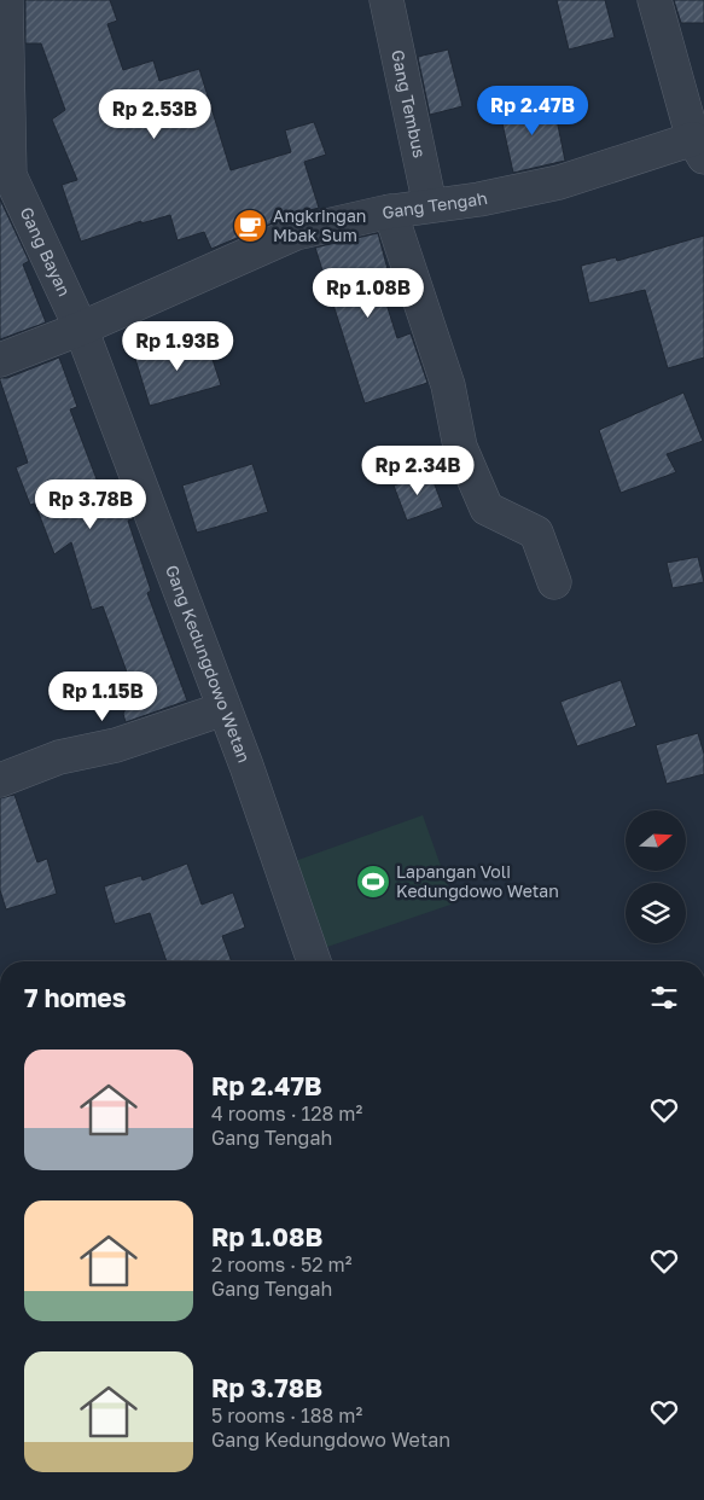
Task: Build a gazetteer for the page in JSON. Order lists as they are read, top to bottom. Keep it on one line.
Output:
{"streets":{"street":["Gang Tembus","Gang Tengah","Gang Bayan","Gang Kedungdowo Wetan"]},"crossings":[["Gang Tembus","Gang Tengah"],["Gang Tengah","Gang Bayan"],["Gang Tengah","Gang Kedungdowo Wetan"],["Gang Bayan","Gang Kedungdowo Wetan"]],"places":{"cafe":["Angkringan Mbak Sum"],"sports":["Lapangan Voli Kedungdowo Wetan"]},"north":"right","page":{"price":["Rp 2.47B","Rp 2.53B","Rp 1.08B","Rp 1.93B","Rp 2.34B","Rp 3.78B","Rp 1.15B"],"heading":"7 homes","list":[{"name":"Rp 2.47B","note":"4 rooms · 128 m² · Gang Tengah"},{"name":"Rp 1.08B","note":"2 rooms · 52 m² · Gang Tengah"},{"name":"Rp 3.78B","note":"5 rooms · 188 m² · Gang Kedungdowo Wetan"}]}}
